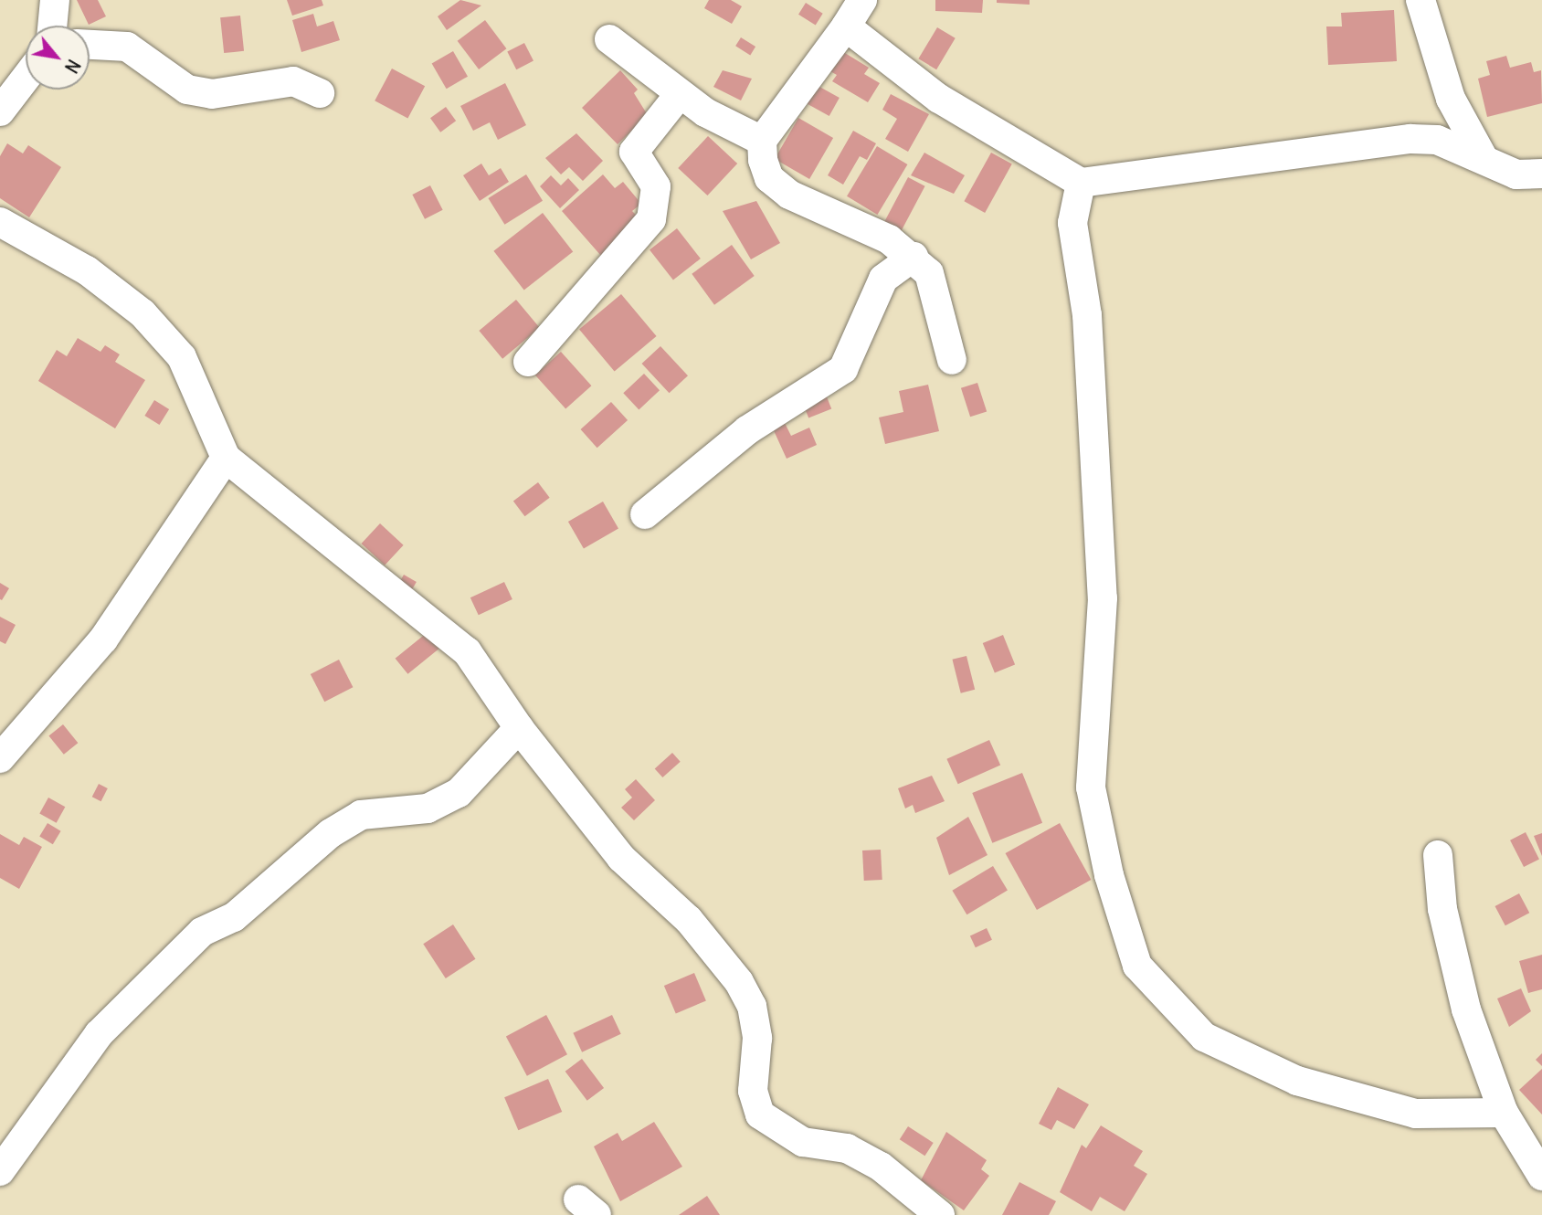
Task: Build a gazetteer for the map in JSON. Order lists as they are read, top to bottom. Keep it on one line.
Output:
{"north":"bottom right"}
